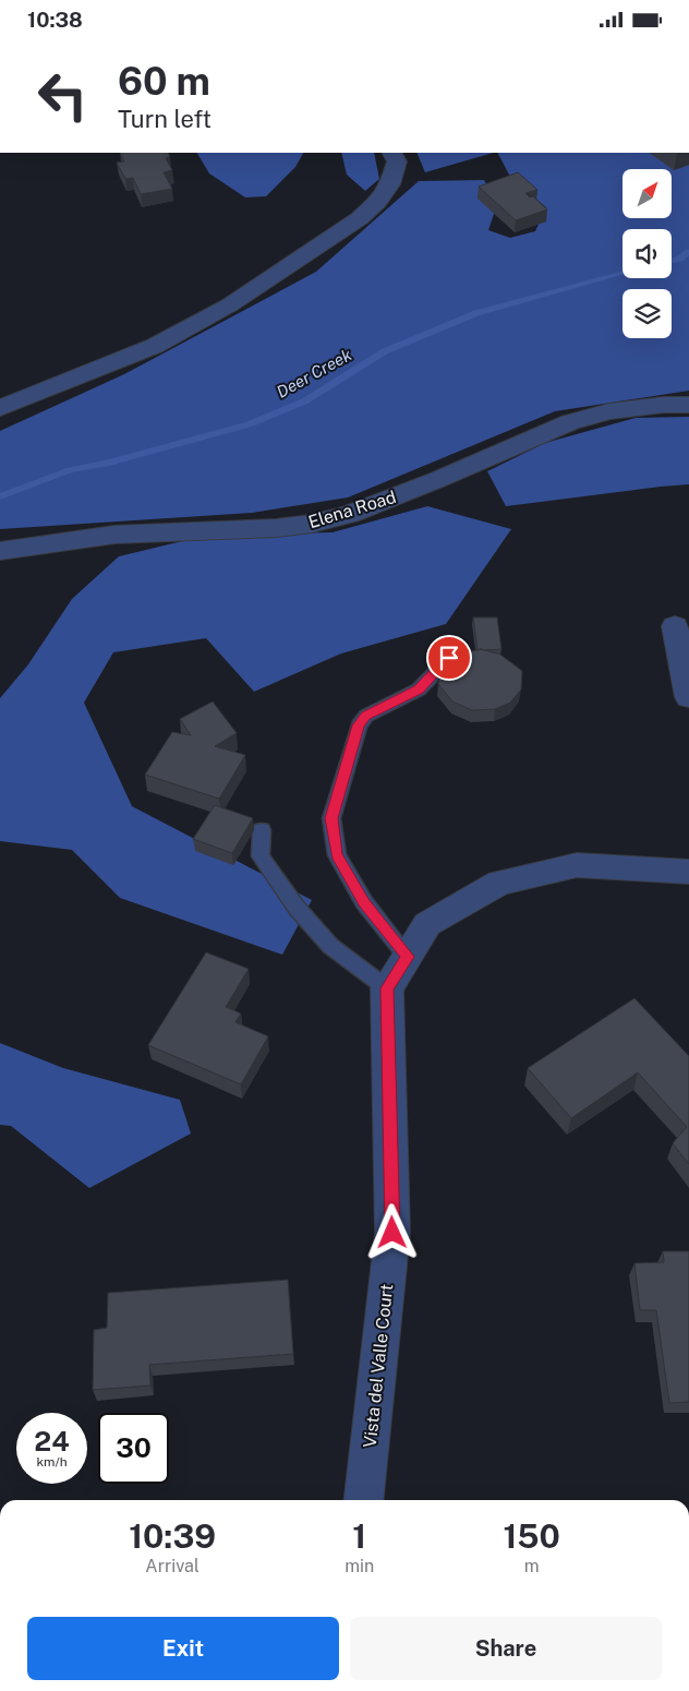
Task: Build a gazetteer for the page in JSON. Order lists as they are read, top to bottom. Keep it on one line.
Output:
{"streets":{"street":["Elena Road","Vista del Valle Court"]},"water":["Deer Creek"],"north":"top right","page":{"status":"10:38","turn":["60 m","Turn left"],"speed":"24 km/h","limit":"30","eta":["10:39","Arrival","1","min","150","m"],"buttons":["Exit","Share"]}}
